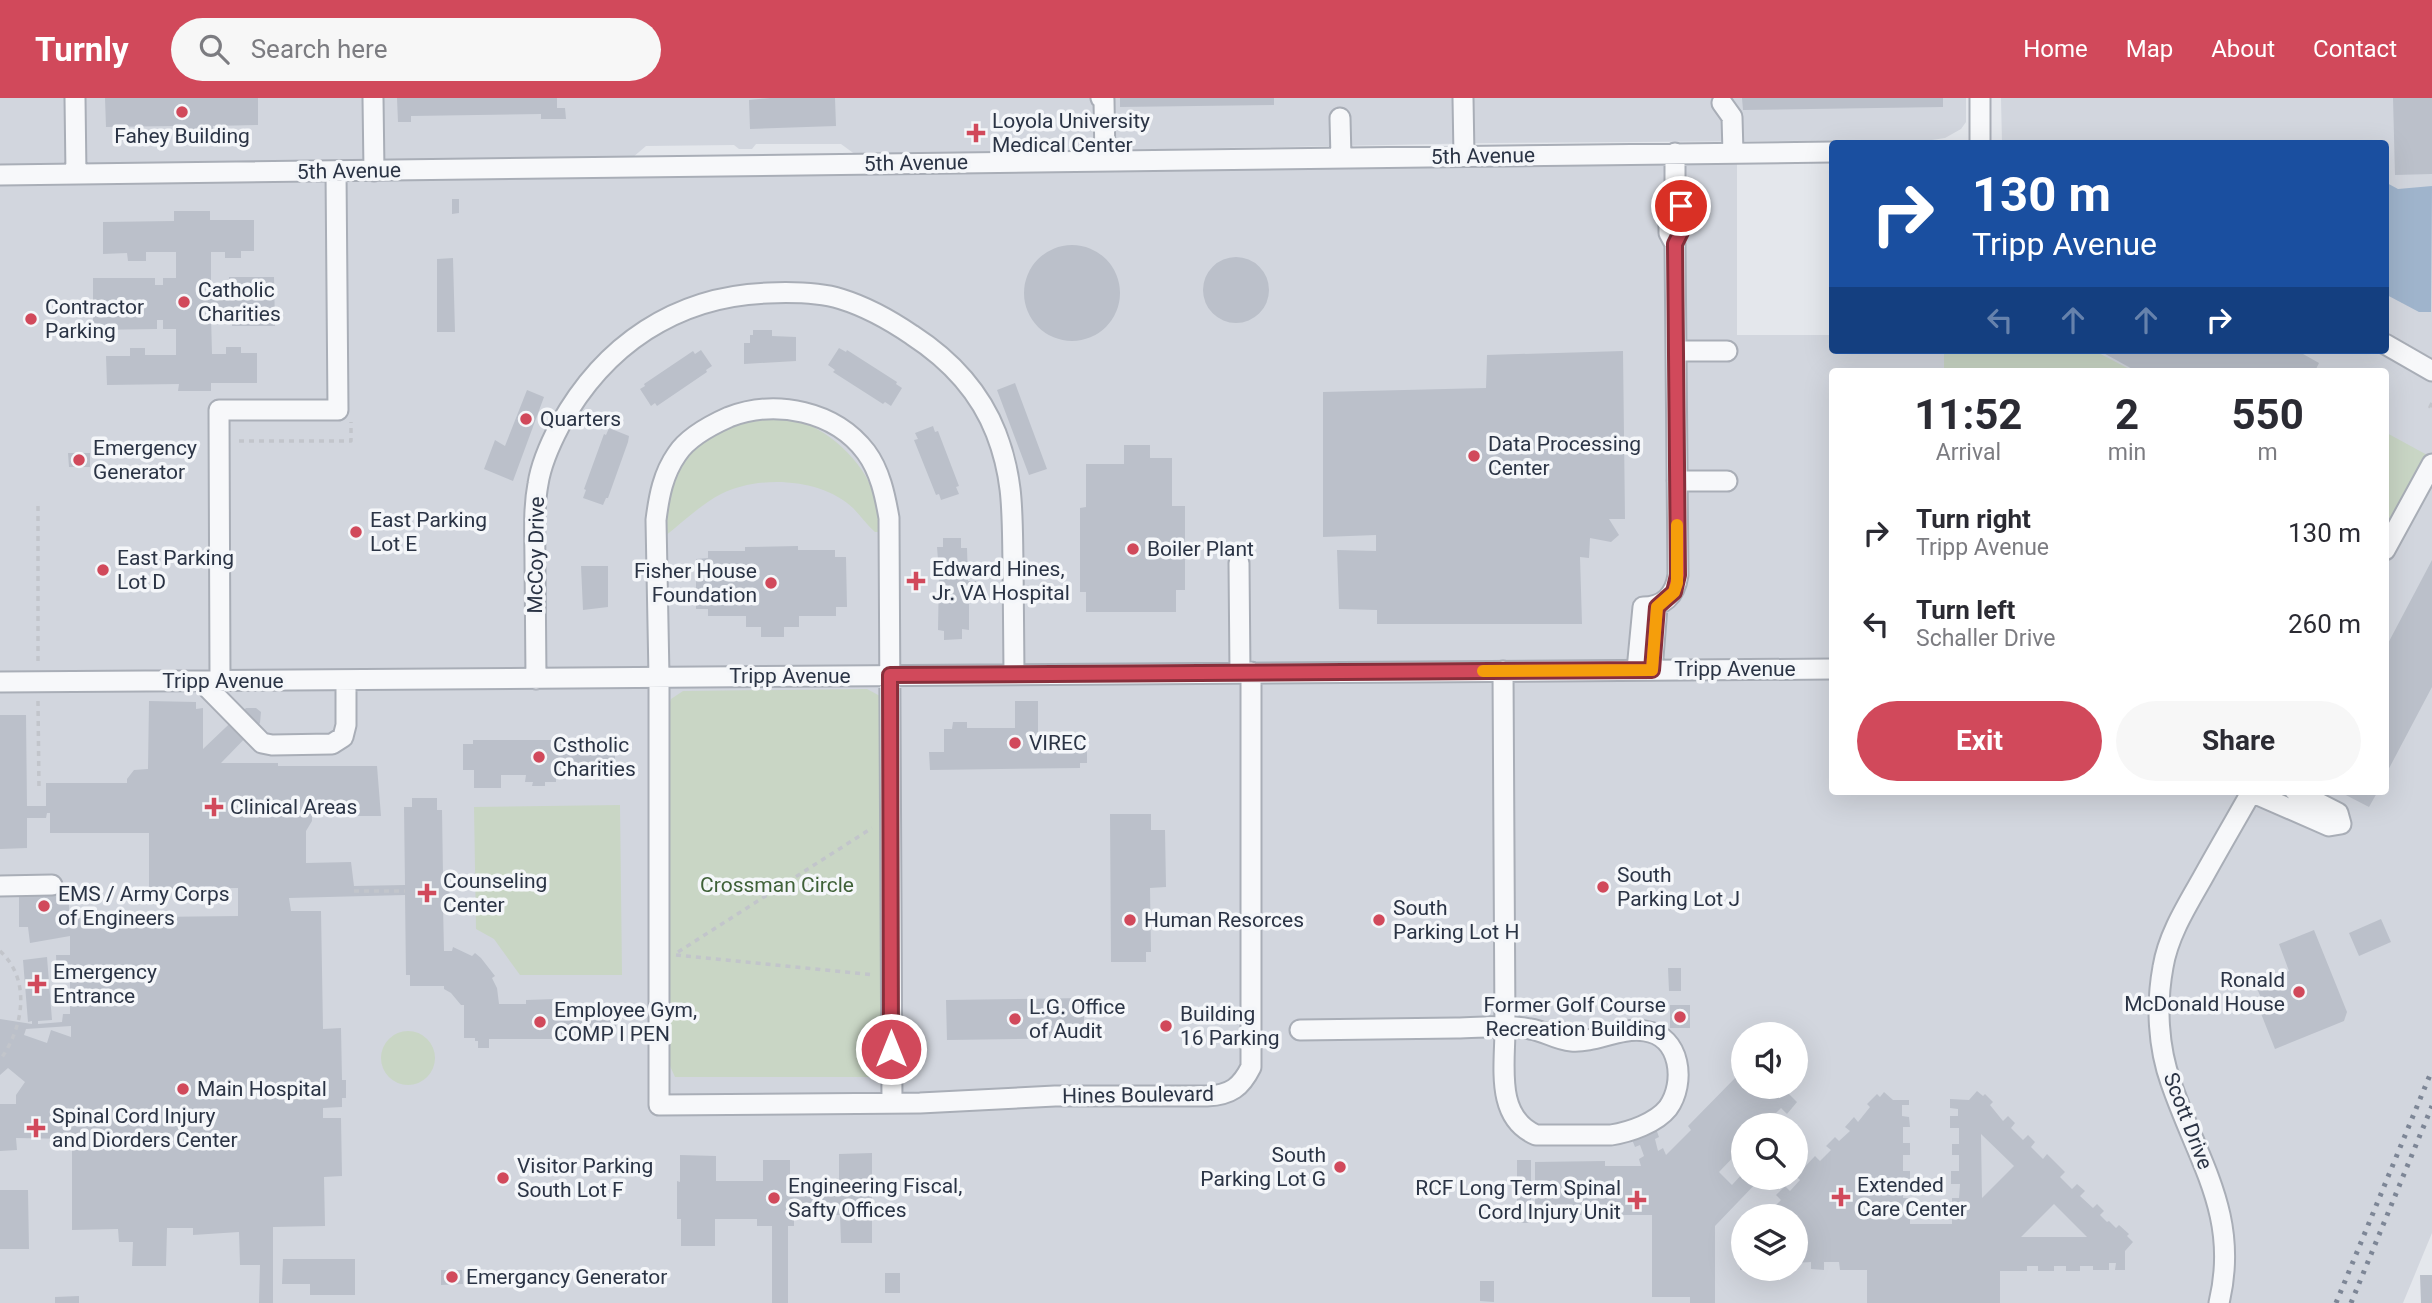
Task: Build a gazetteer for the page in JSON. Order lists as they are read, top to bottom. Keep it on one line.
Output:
{"streets":{"street":["5th Avenue","McCoy Drive","Tripp Avenue","Hines Boulevard","Scott Drive"]},"crossings":[["McCoy Drive","Tripp Avenue"],["Tripp Avenue","Hines Boulevard"]],"parks":["Crossman Circle"],"places":{"other":["Fahey Building","Catholic Charities","Contractor Parking","Quarters","Data Processing Center","Emergency Generator","East Parking Lot E","Boiler Plant","East Parking Lot D","Fisher House Foundation","VIREC","Cstholic Charities","South Parking Lot J","EMS / Army Corps of Engineers","Human Resorces","South Parking Lot H","Ronald McDonald House","Former Golf Course Recreation Building","L.G. Office of Audit","Employee Gym, COMP I PEN","Building 16 Parking","Main Hospital","South Parking Lot G","Visitor Parking South Lot F","Engineering Fiscal, Safty Offices","Emergancy Generator"],"health":["Loyola University Medical Center","Edward Hines, Jr. VA Hospital","Clinical Areas","Counseling Center","Emergency Entrance","Spinal Cord Injury and Diorders Center","Extended Care Center","RCF Long Term Spinal Cord Injury Unit"]},"page":{"header":"Turnly","search":"Search here","nav":["Home","Map","About","Contact"],"turn":["130 m","Tripp Avenue"],"eta":["11:52","Arrival","2","min","550","m"],"list":[{"name":"Turn right","note":"Tripp Avenue","value":"130 m"},{"name":"Turn left","note":"Schaller Drive","value":"260 m"}],"buttons":["Exit","Share"]}}
